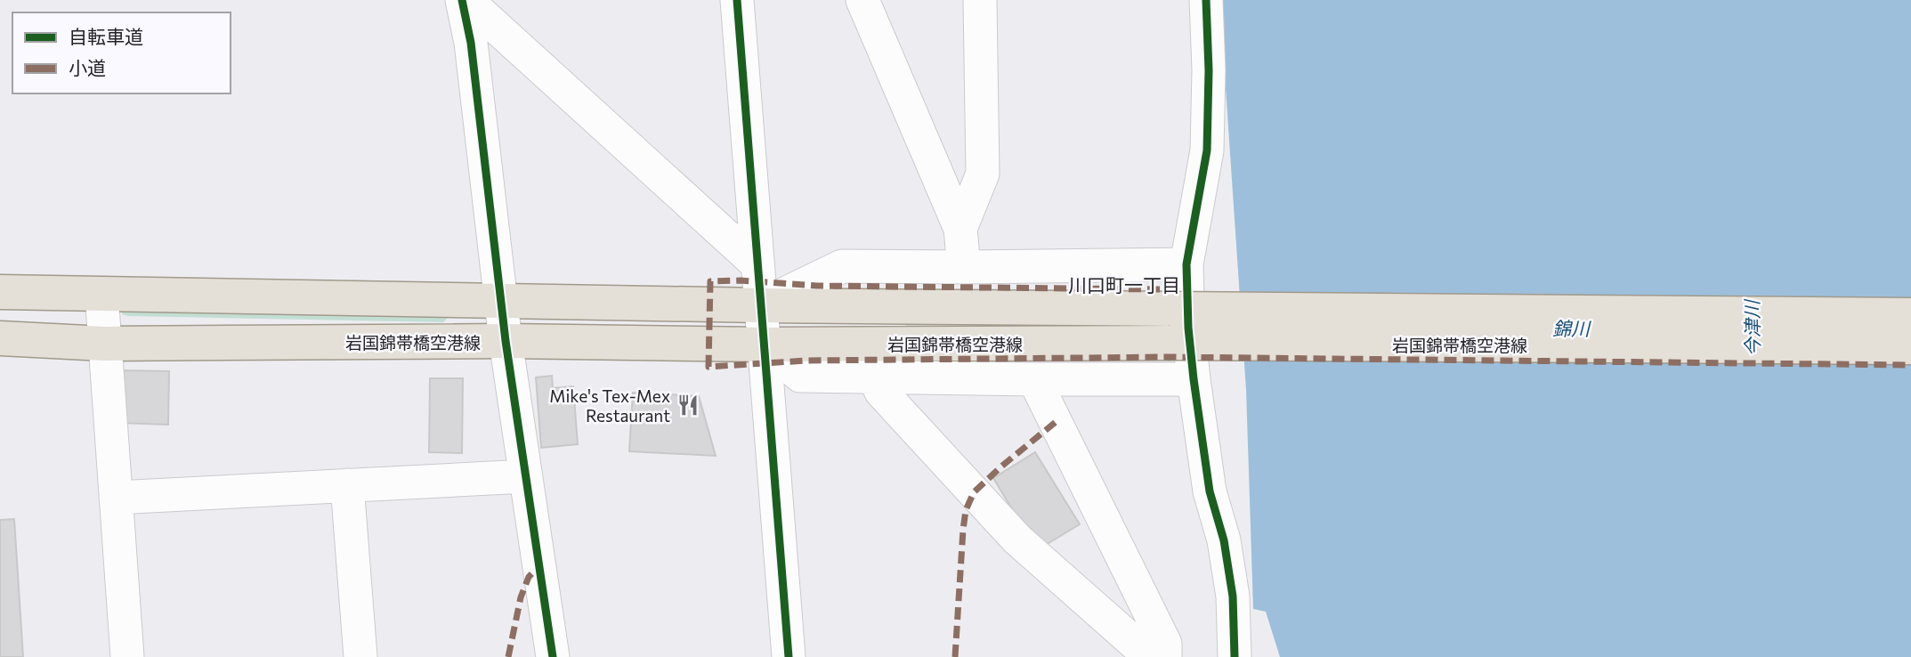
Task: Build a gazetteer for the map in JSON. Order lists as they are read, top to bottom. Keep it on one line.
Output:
{"streets":{"main road":["岩国錦帯橋空港線"]},"districts":["川口町一丁目"],"water":["錦川","今津川"],"places":{"restaurant":["Mike's Tex-Mex Restaurant"]},"legend":["自転車道","小道"]}
